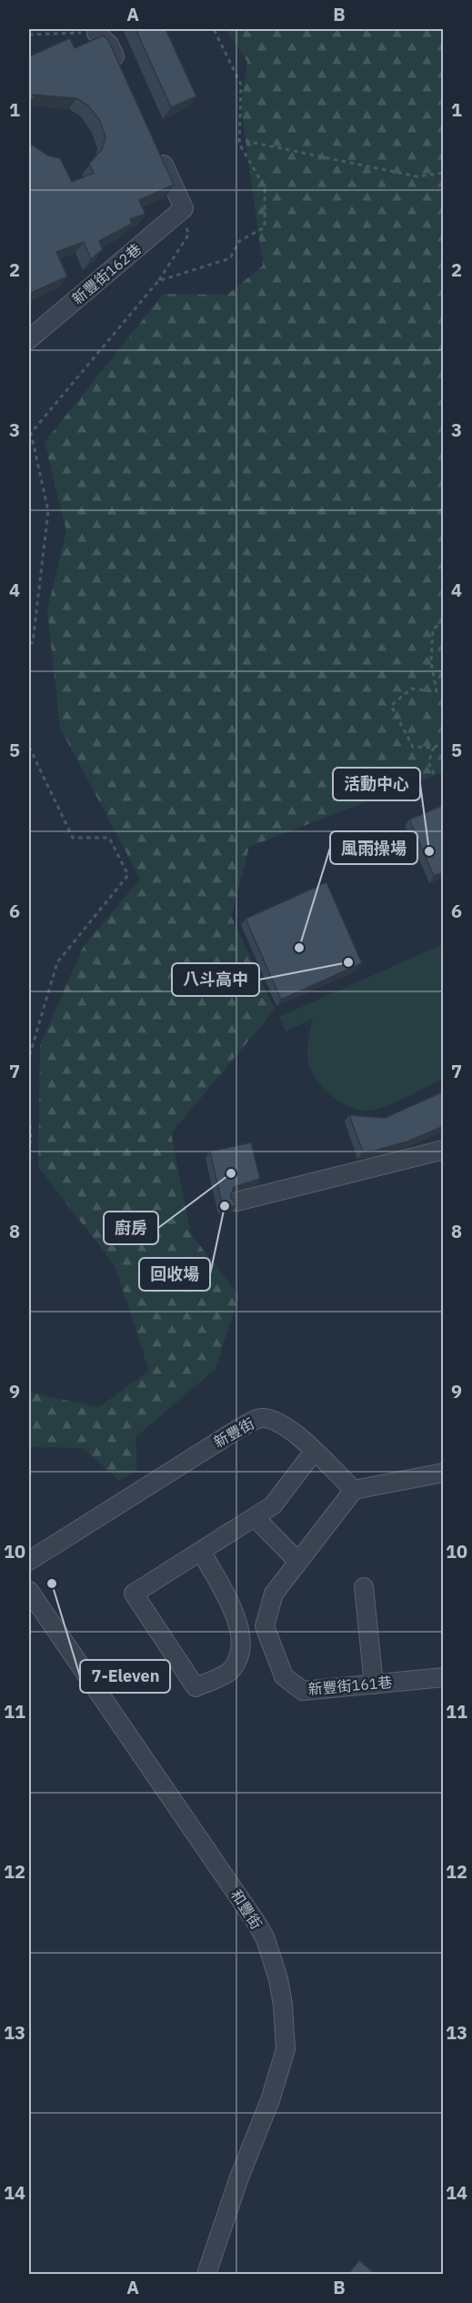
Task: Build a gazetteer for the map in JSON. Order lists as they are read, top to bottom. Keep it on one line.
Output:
{"streets":{"street":["新豐街162巷","新豐街","新豐街161巷","和豐街"]},"crossings":[["新豐街","新豐街161巷"]],"places":["活動中心","風雨操場","八斗高中","廚房","回收場","7-Eleven"],"grid":{"columns":["A","B"],"rows":["1","2","3","4","5","6","7","8","9","10","11","12","13","14"]}}
